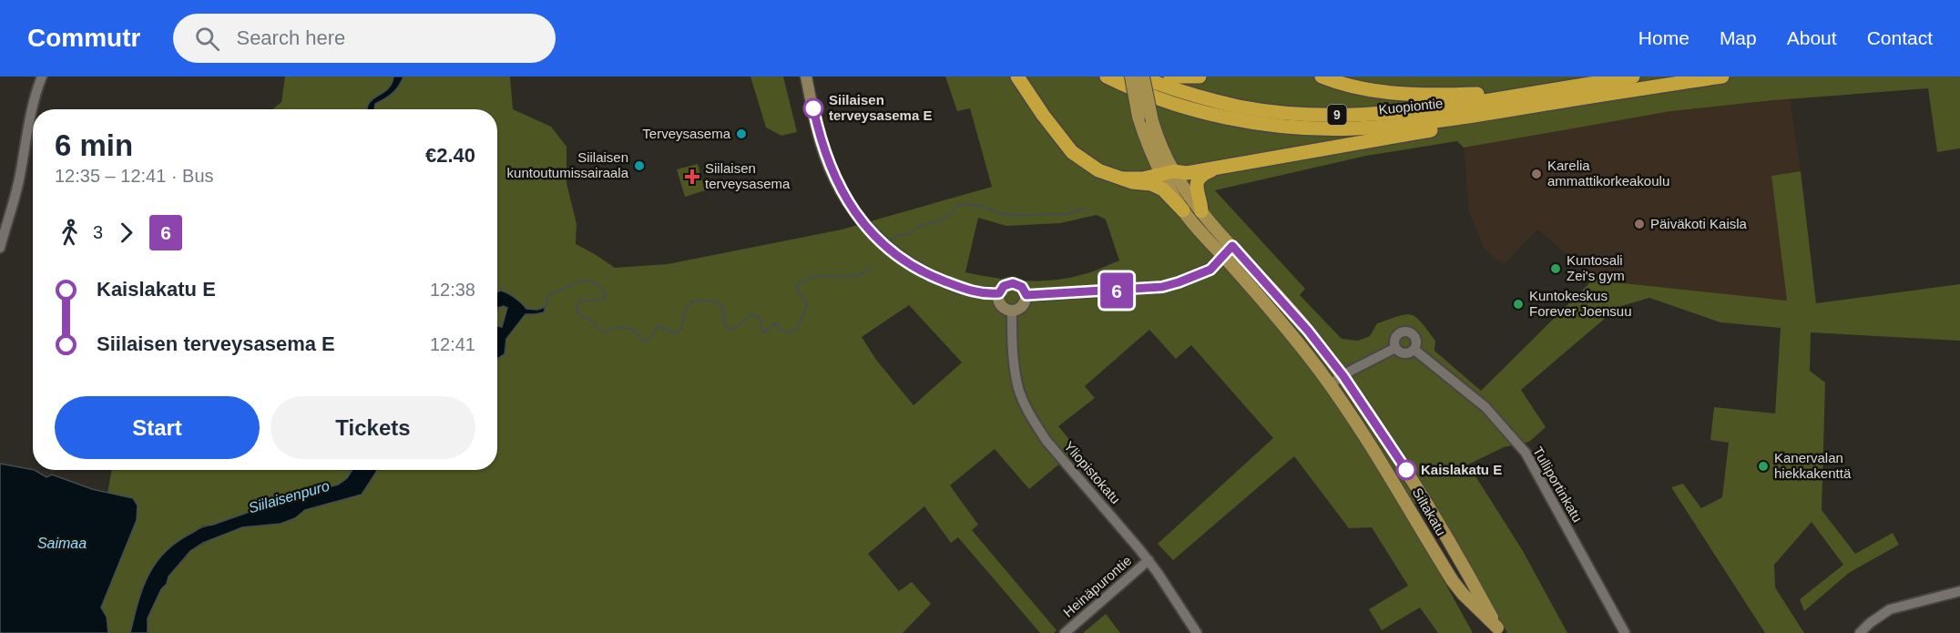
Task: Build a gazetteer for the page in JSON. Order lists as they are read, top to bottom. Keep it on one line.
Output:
{"streets":{"highway":["Kuopiontie","9"],"main road":["Siltakatu"],"street":["Yliopistokatu","Tulliportinkatu","Heinäpurontie"]},"crossings":[["Yliopistokatu","Heinäpurontie"]],"water":["Siilaisenpuro","Saimaa"],"places":{"other":["Siilaisen terveysasema E","Terveysasema","Siilaisen kuntoutumissairaala","Karelia ammattikorkeakoulu","Päiväkoti Kaisla","Kuntosali Zei's gym","Kuntokeskus Forever Joensuu","Kanervalan hiekkakenttä","Kaislakatu E"],"health":["Siilaisen terveysasema"]},"lines":["bus line 6"],"page":{"header":"Commutr","search":"Search here","nav":["Home","Map","About","Contact"],"on_map":"6","heading":["6 min","12:35 – 12:41 · Bus","€2.40"],"legs":["3","6"],"list":[{"name":"Kaislakatu E","value":"12:38"},{"name":"Siilaisen terveysasema E","value":"12:41"}],"buttons":["Start","Tickets"]}}
